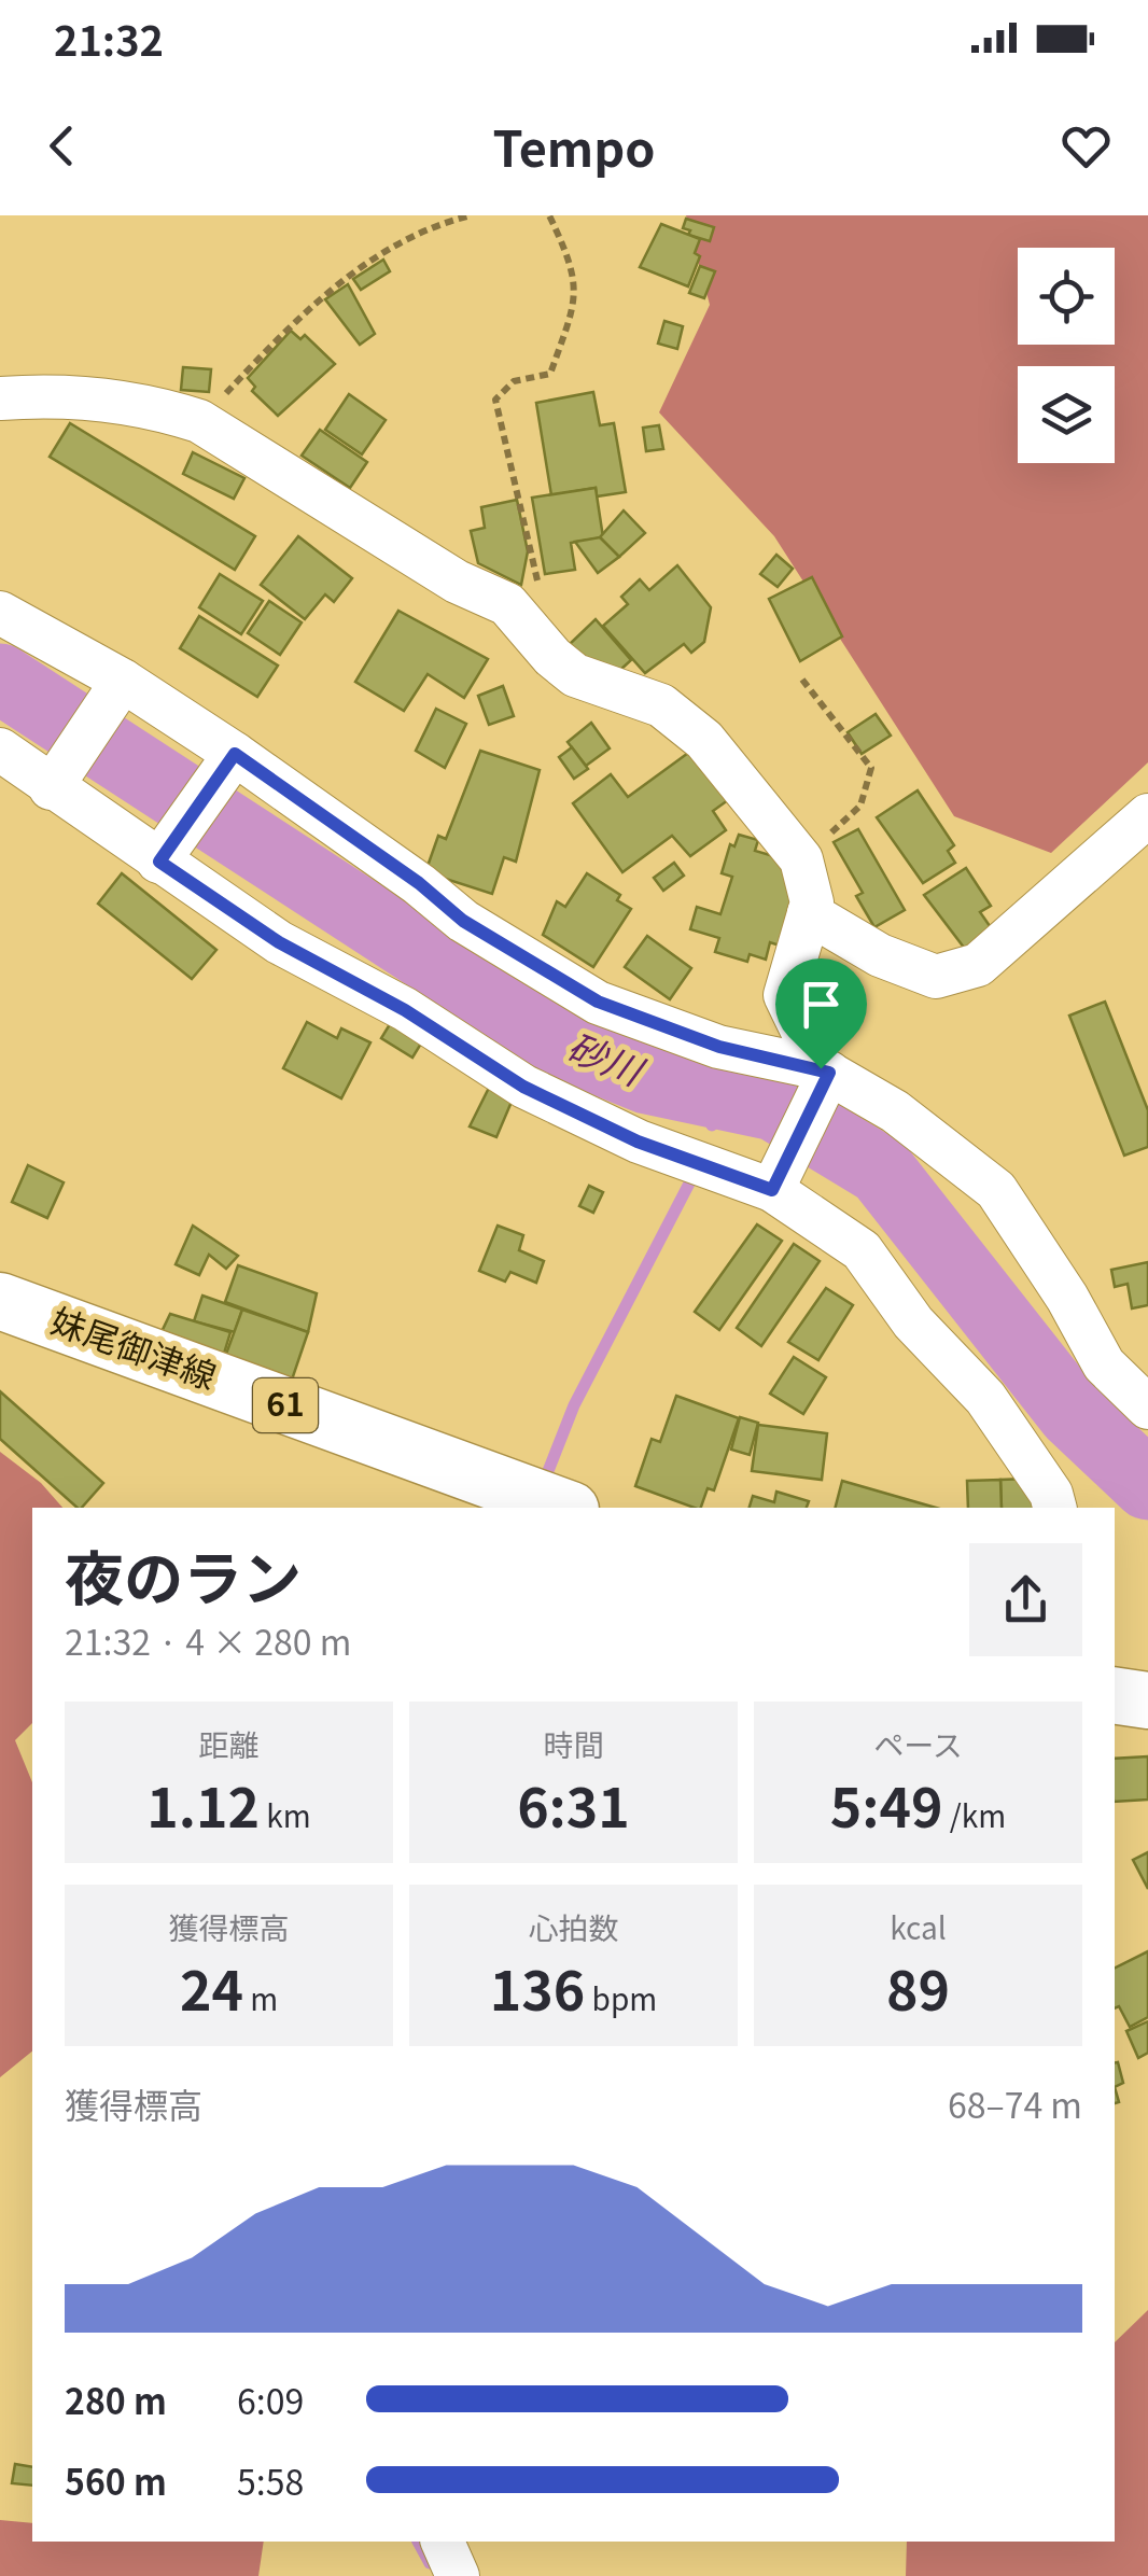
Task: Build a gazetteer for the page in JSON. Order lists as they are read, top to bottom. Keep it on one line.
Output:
{"streets":{"main road":["妹尾御津線","61"]},"water":["砂川"],"page":{"status":"21:32","header":"Tempo","heading":["夜のラン","21:32 · 4 × 280 m"],"stats":[["距離","1.12 km"],["時間","6:31"],["ペース","5:49 /km"],["獲得標高","24 m"],["心拍数","136 bpm"],["kcal","89"]],"chart":["獲得標高","68–74 m"],"list":[{"name":"280 m","note":"6:09"},{"name":"560 m","note":"5:58"}]}}
